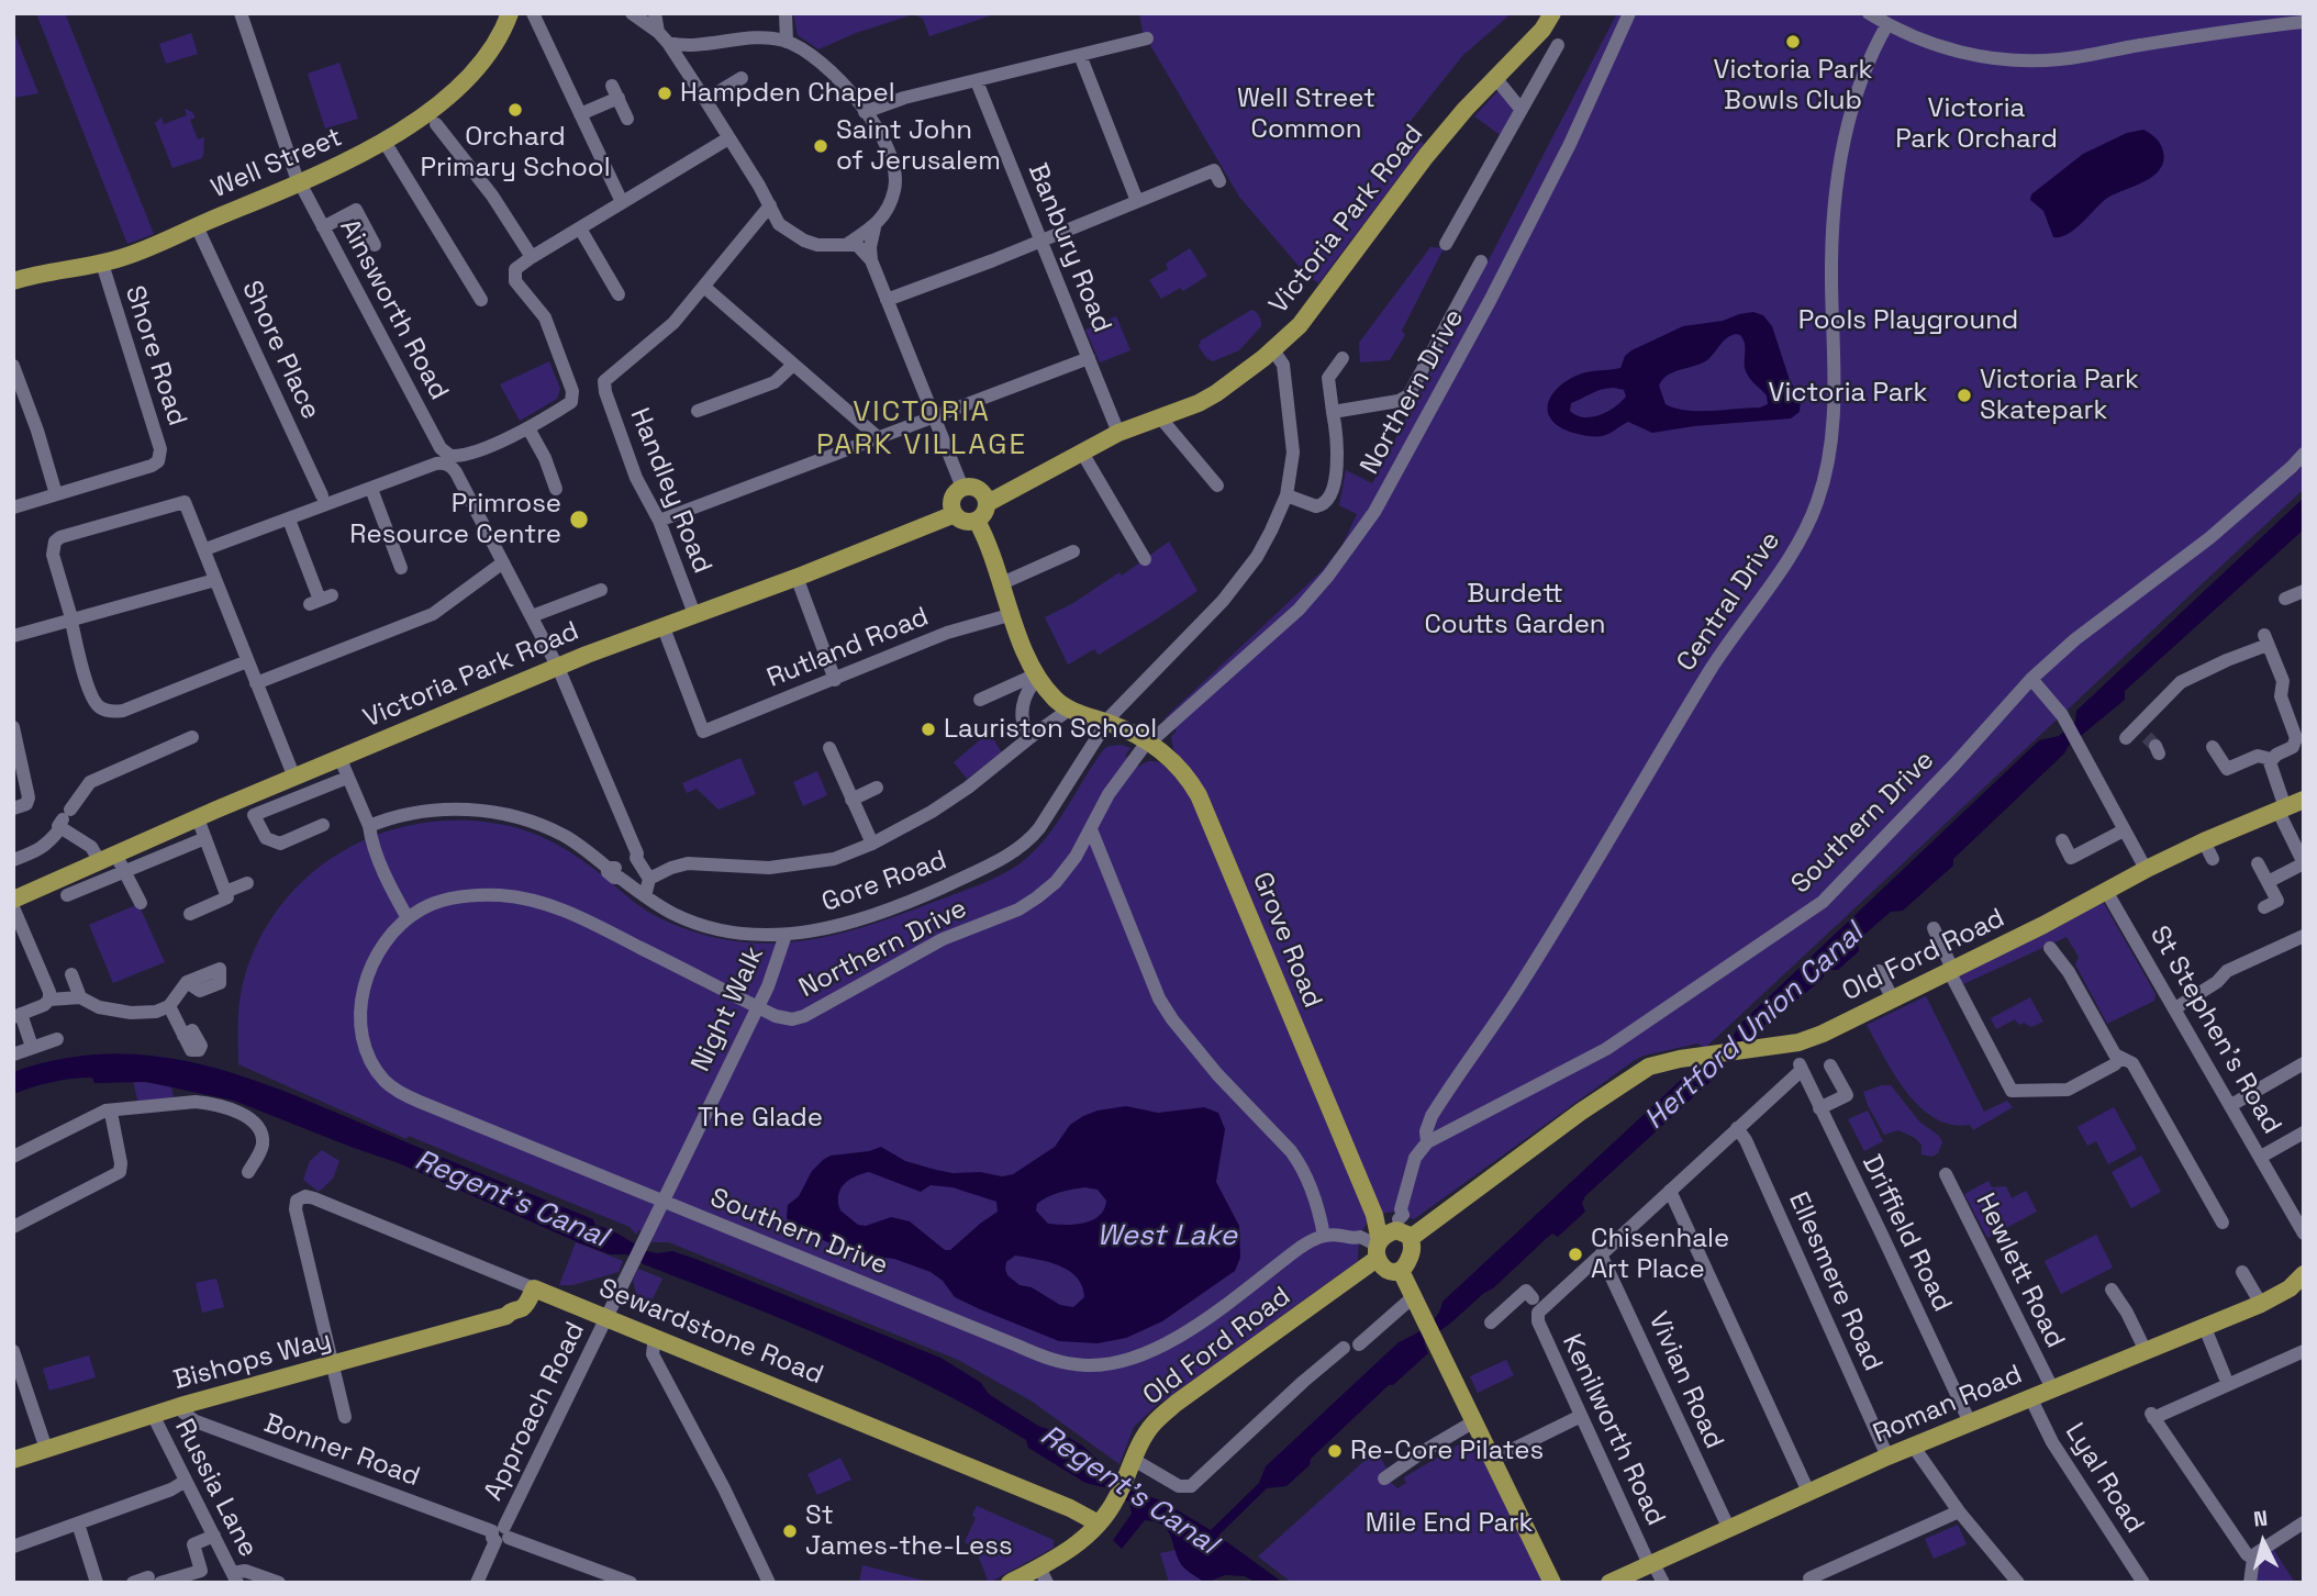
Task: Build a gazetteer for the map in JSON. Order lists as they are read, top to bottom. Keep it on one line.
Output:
{"streets":{"main road":["Well Street","Victoria Park Road","Grove Road","Old Ford Road","Sewardstone Road","Bishops Way","Roman Road"],"street":["Banbury Road","Ainsworth Road","Shore Place","Shore Road","Northern Drive","Handley Road","Central Drive","Rutland Road","Southern Drive","Gore Road","Night Walk","St Stephen's Road","Driffield Road","Hewlett Road","Ellesmere Road","Vivian Road","Approach Road","Kenilworth Road","Bonner Road","Lyal Road","Russia Lane"]},"crossings":[["Well Street","Ainsworth Road"],["Well Street","Shore Place"],["Well Street","Shore Road"],["Victoria Park Road","Banbury Road"],["Victoria Park Road","Ainsworth Road"],["Victoria Park Road","Handley Road"],["Victoria Park Road","Rutland Road"],["Victoria Park Road","Gore Road"],["Northern Drive","Southern Drive"],["Northern Drive","Night Walk"],["Central Drive","Southern Drive"],["Southern Drive","Night Walk"],["Gore Road","Grove Road"],["Gore Road","Night Walk"],["Grove Road","Old Ford Road"],["Old Ford Road","St Stephen's Road"],["Old Ford Road","Sewardstone Road"],["Night Walk","Approach Road"],["Driffield Road","Ellesmere Road"],["Driffield Road","Roman Road"],["Hewlett Road","Roman Road"],["Ellesmere Road","Roman Road"],["Sewardstone Road","Bishops Way"],["Sewardstone Road","Approach Road"],["Bishops Way","Bonner Road"],["Bishops Way","Russia Lane"],["Vivian Road","Roman Road"],["Roman Road","Kenilworth Road"],["Roman Road","Lyal Road"],["Approach Road","Bonner Road"]],"districts":["VICTORIA PARK VILLAGE"],"water":["Hertford Union Canal","Regent's Canal","West Lake"],"parks":["Well Street Common","Victoria Park Orchard","Pools Playground","Victoria Park","Burdett Coutts Garden","The Glade","Mile End Park"],"places":["Victoria Park Bowls Club","Hampden Chapel","Orchard Primary School","Saint John of Jerusalem","Victoria Park Skatepark","Primrose Resource Centre","Lauriston School","Chisenhale Art Place","Re-Core Pilates","St James-the-Less"],"north":"top"}
